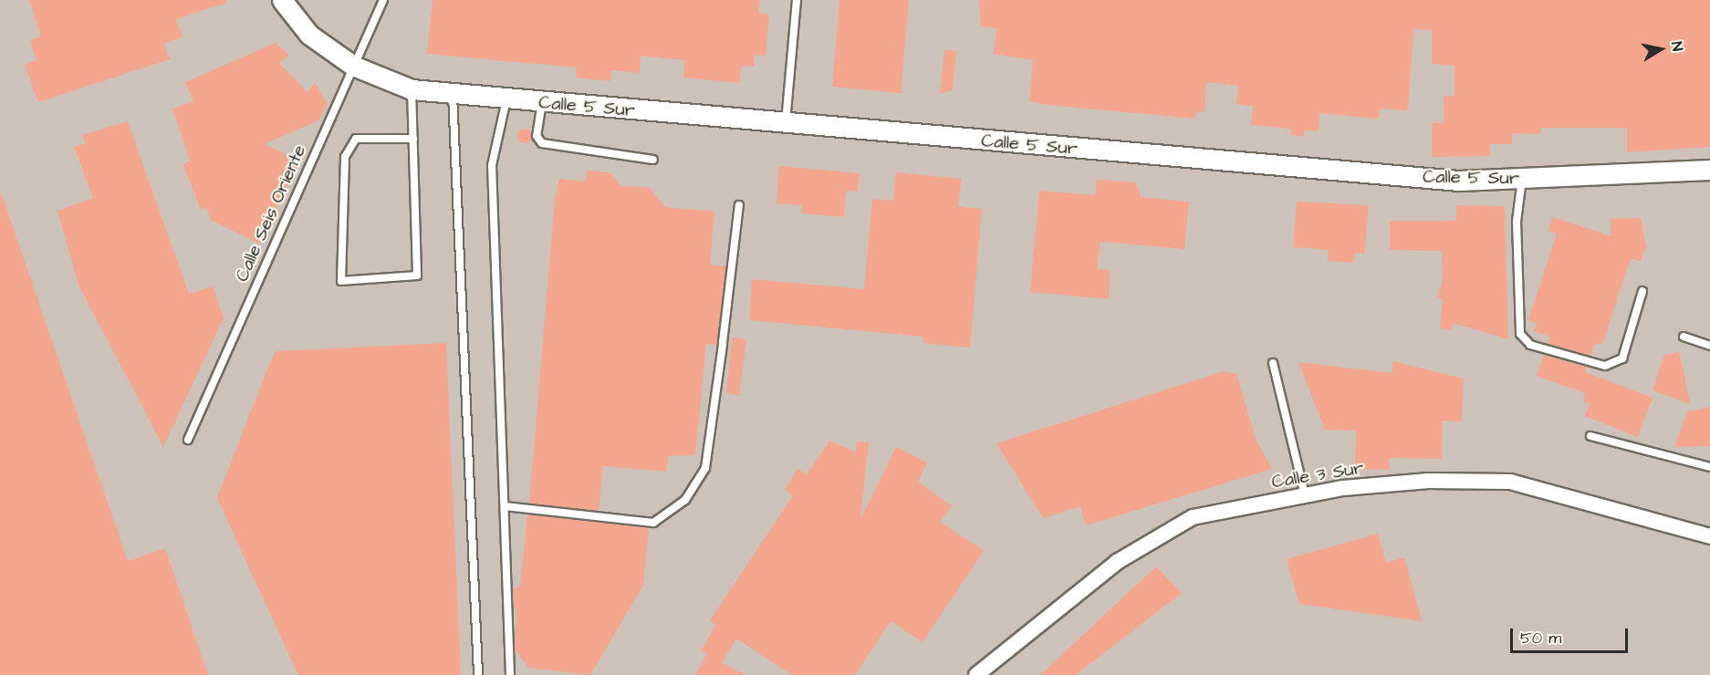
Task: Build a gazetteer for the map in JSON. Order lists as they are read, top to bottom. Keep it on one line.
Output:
{"streets":{"street":["Calle 5 Sur","Calle 3 Sur"],"lane":["Calle Seis Oriente"]},"crossings":[["Calle 5 Sur","Calle Seis Oriente"]],"scale_bar":"50 m","north":"right"}
